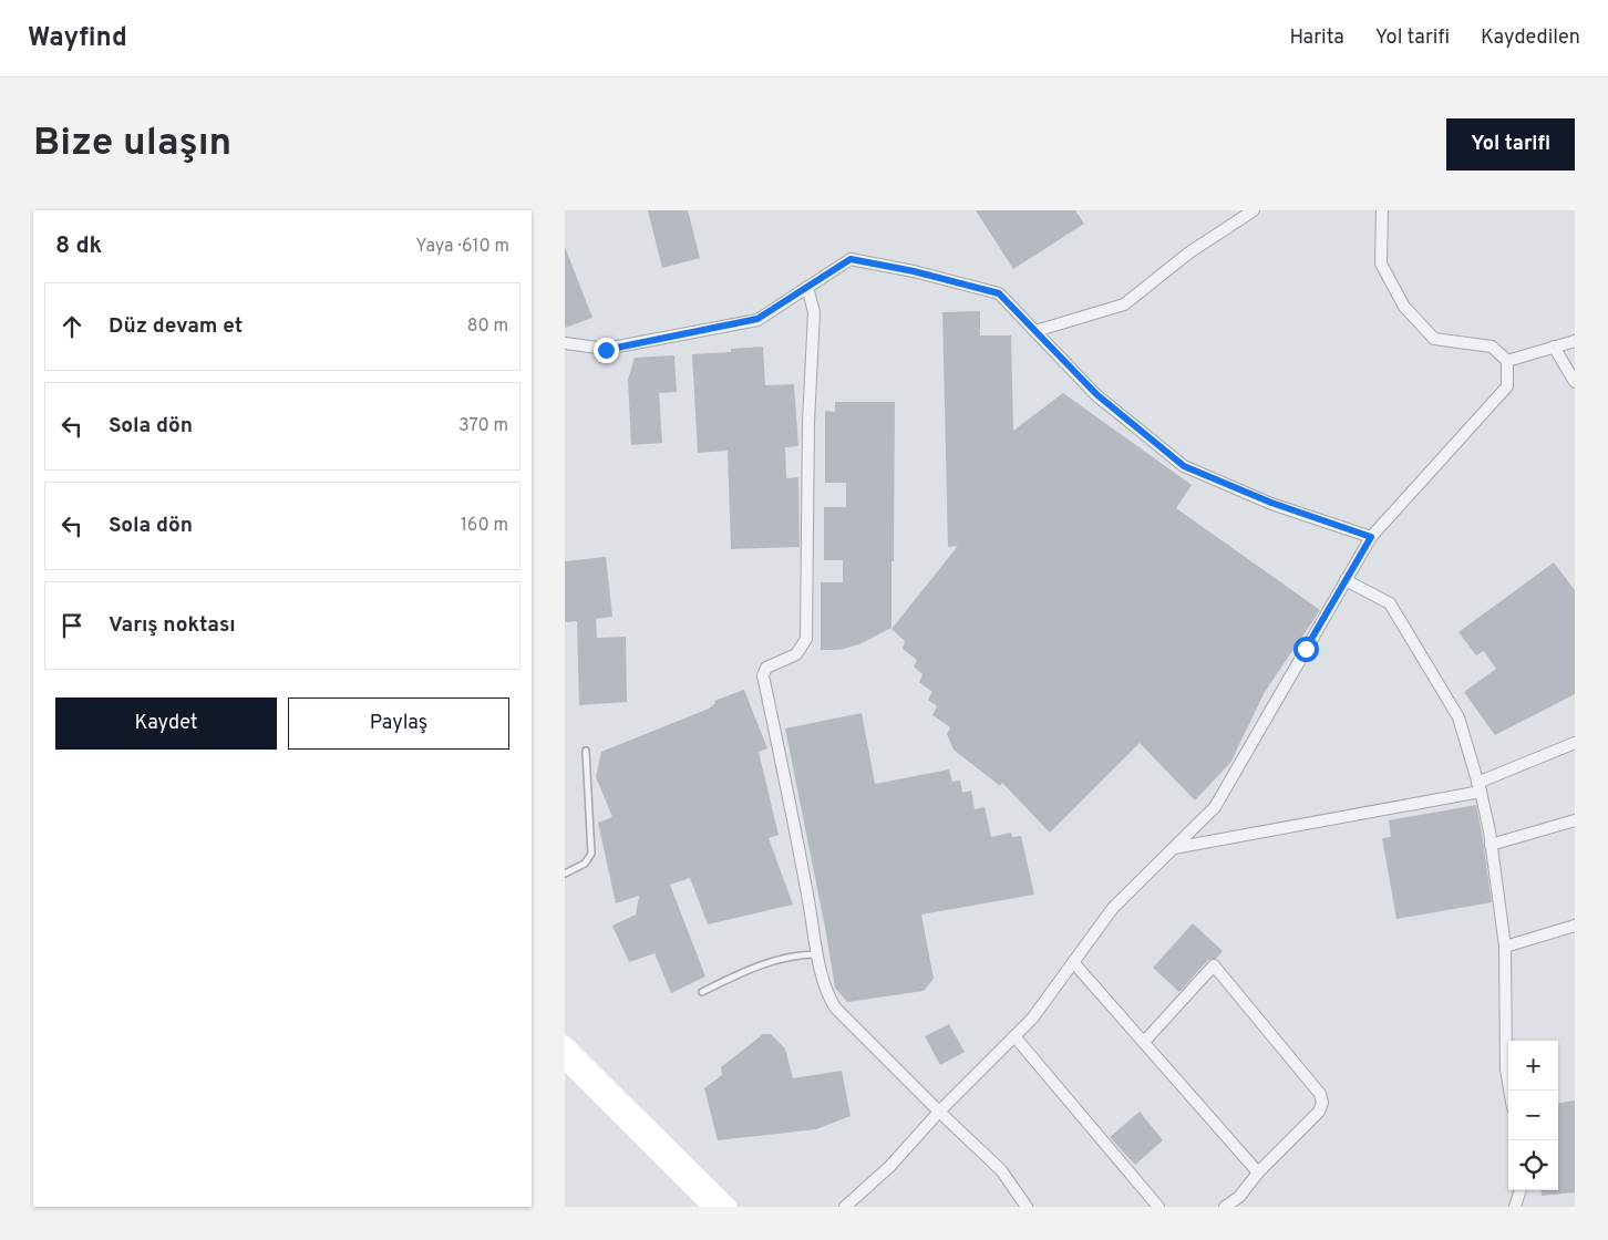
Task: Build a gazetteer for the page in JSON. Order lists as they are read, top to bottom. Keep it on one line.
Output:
{"page":{"header":"Wayfind","nav":["Harita","Yol tarifi","Kaydedilen"],"buttons":["Yol tarifi",["Kaydet","Paylaş"]],"title":"Bize ulaşın","heading":["8 dk","Yaya · 610 m"],"list":[["Düz devam et","80 m"],["Sola dön","370 m"],["Sola dön","160 m"],"Varış noktası"],"map_buttons":["+","−"]}}
